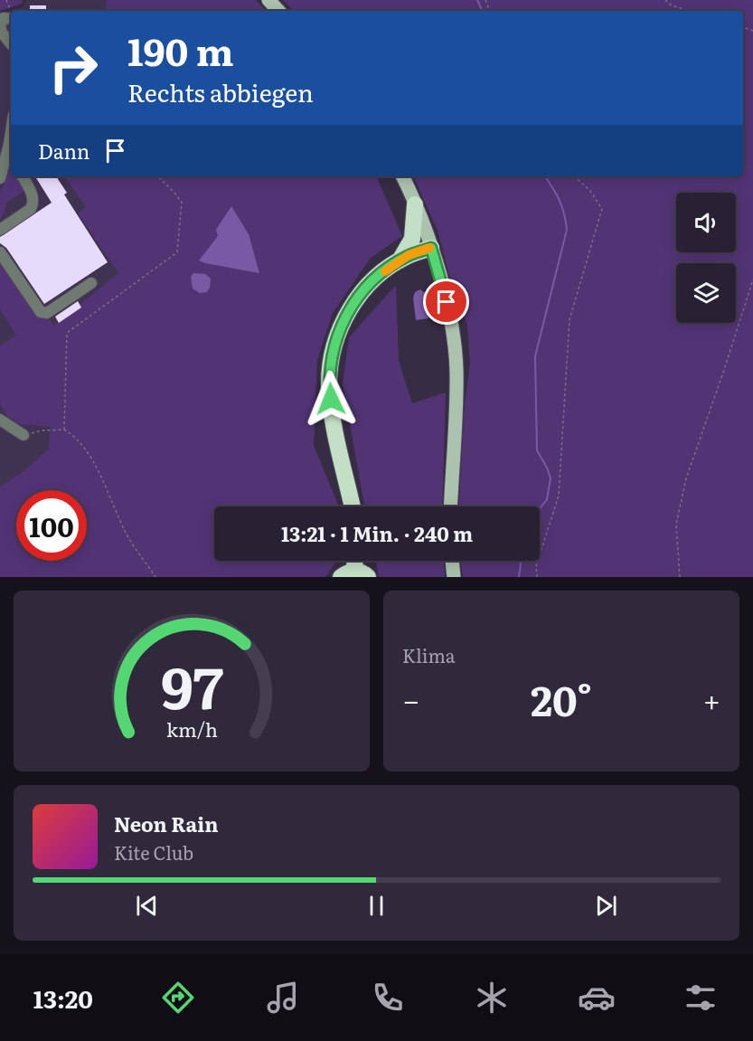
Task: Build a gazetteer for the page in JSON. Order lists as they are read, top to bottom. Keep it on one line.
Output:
{"page":{"turn":["190 m","Rechts abbiegen"],"then":"Dann","limit":"100","trip":"13:21 · 1 Min. · 240 m","tile":"Klima","heat":["−","20°","+"],"song":["Neon Rain","Kite Club"],"tabs":"13:20","gauge":["97","km/h"]}}
